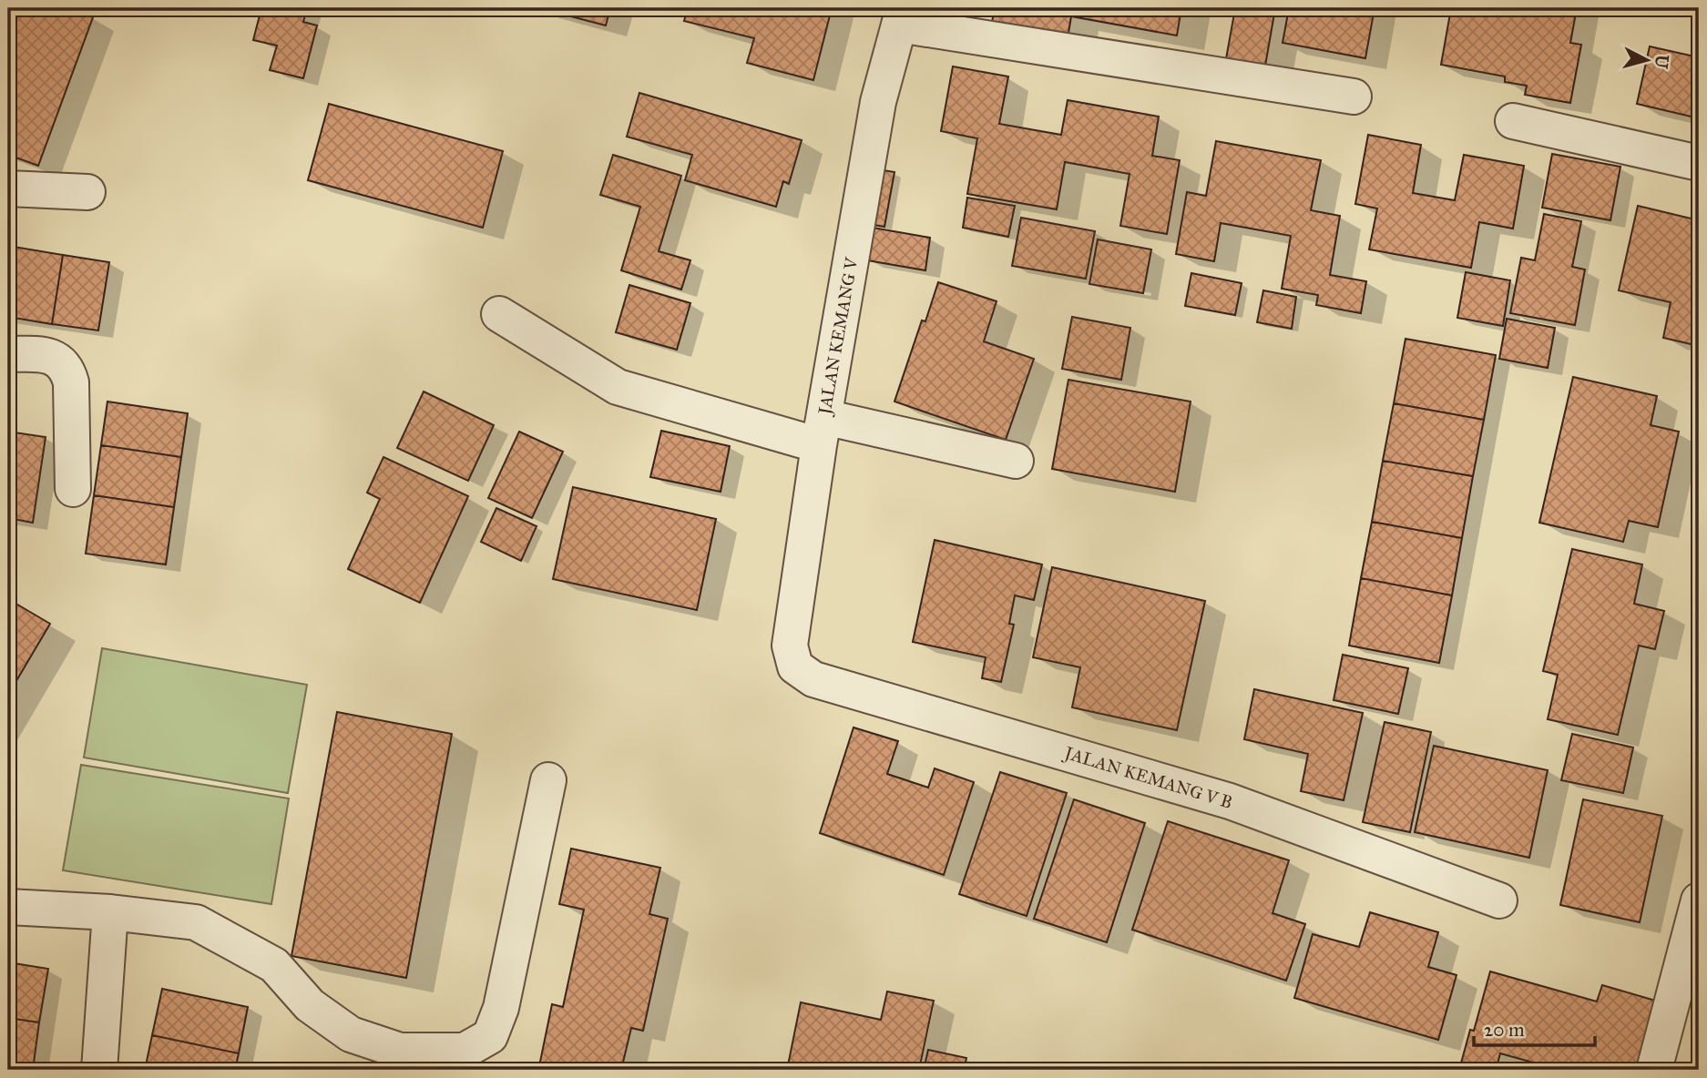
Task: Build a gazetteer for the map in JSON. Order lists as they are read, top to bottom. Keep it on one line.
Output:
{"streets":{"street":["JALAN KEMANG V","JALAN KEMANG V B"]},"crossings":[["JALAN KEMANG V","JALAN KEMANG V B"]],"scale_bar":"20 m","north":"right"}
